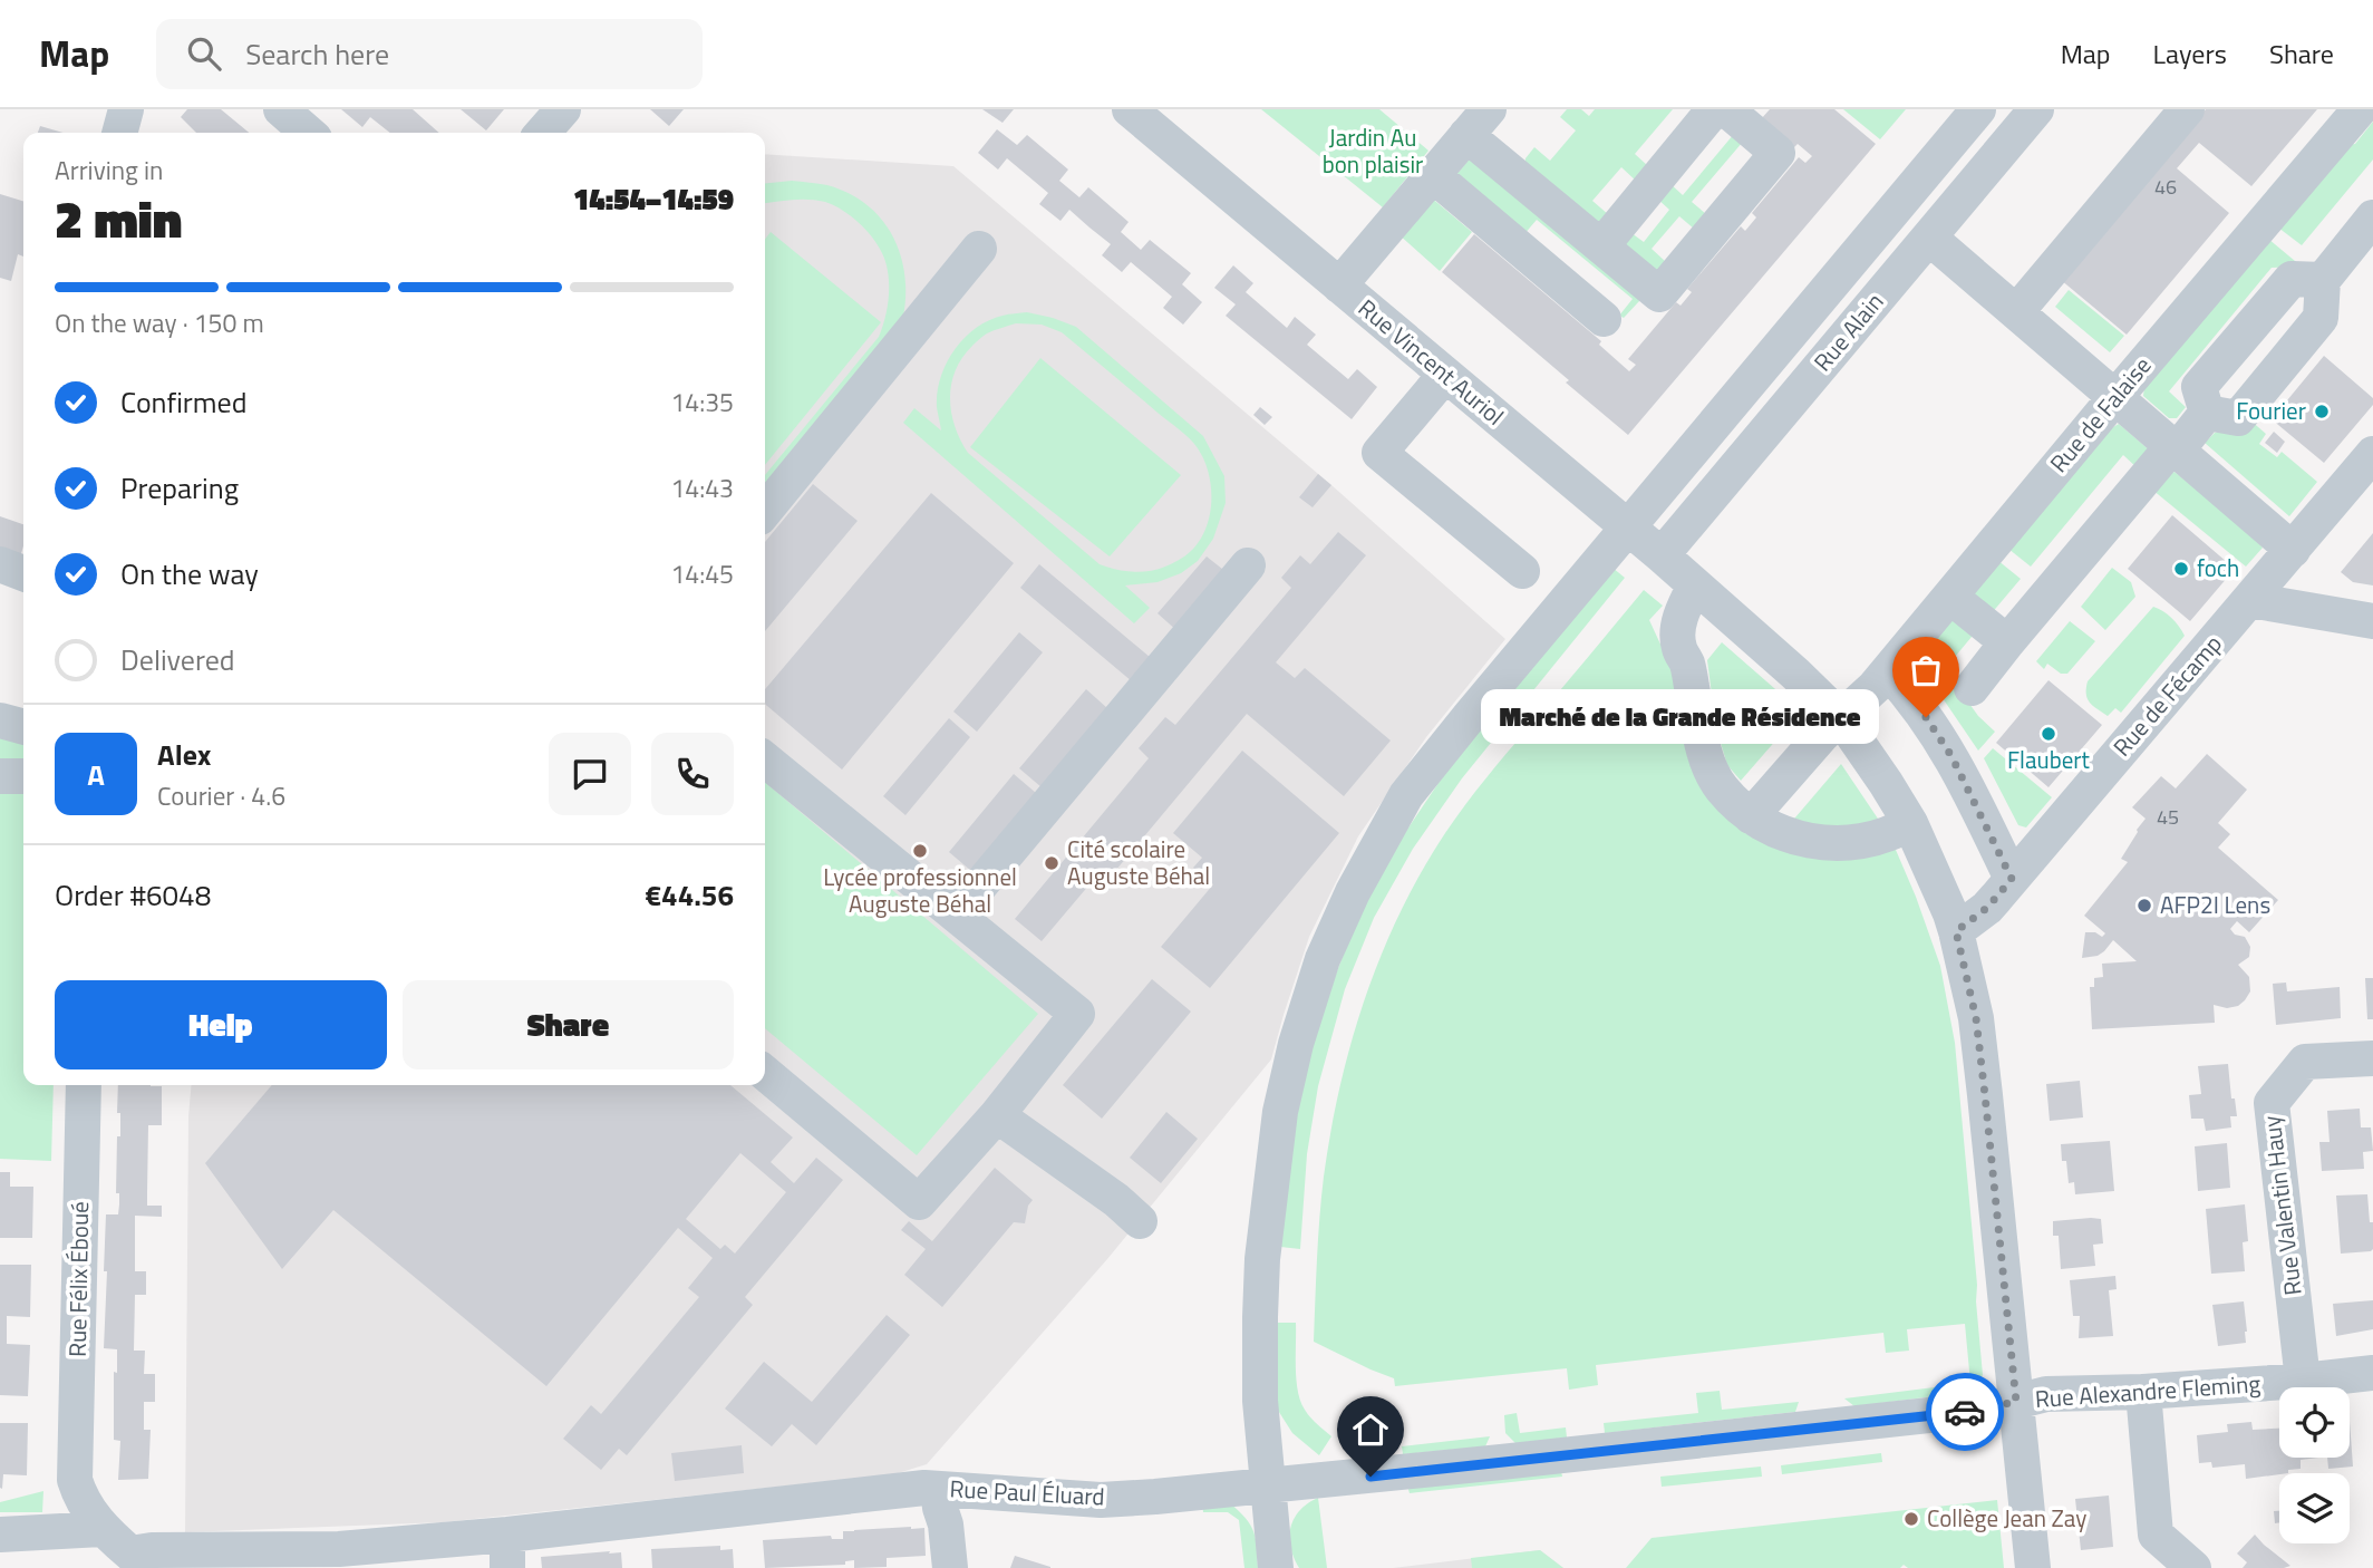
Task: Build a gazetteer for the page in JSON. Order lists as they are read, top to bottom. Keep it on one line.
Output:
{"streets":{"street":["Rue Alain","Rue Vincent Auriol","Rue de Falaise","Rue de Fécamp","Rue Valentin Hauy","Rue Félix Éboué","Rue Alexandre Fleming","Rue Paul Éluard"]},"crossings":[["Rue Alain","Rue Vincent Auriol"],["Rue Vincent Auriol","Rue de Falaise"],["Rue Vincent Auriol","Rue de Fécamp"],["Rue Vincent Auriol","Rue Alexandre Fleming"],["Rue Vincent Auriol","Rue Paul Éluard"],["Rue Valentin Hauy","Rue Alexandre Fleming"],["Rue Félix Éboué","Rue Paul Éluard"],["Rue Alexandre Fleming","Rue Paul Éluard"]],"parks":["Jardin Au bon plaisir"],"places":["Fourier","foch","Marché de la Grande Résidence","Flaubert","Lycée professionnel Auguste Béhal","Cité scolaire Auguste Béhal","AFP2I Lens","Collège Jean Zay"],"house_numbers":["46","45"],"page":{"header":"Map","search":"Search here","nav":["Map","Layers","Share"],"heading":["2 min","Arriving in","14:54–14:59"],"panel":["Alex","Courier · 4.6","Order #6048","€44.56"],"bar":"On the way · 150 m","list":[["Confirmed","14:35"],["Preparing","14:43"],["On the way","14:45"],"Delivered"],"bubble":"Marché de la Grande Résidence","round":"A","buttons":["Help","Share"]}}
